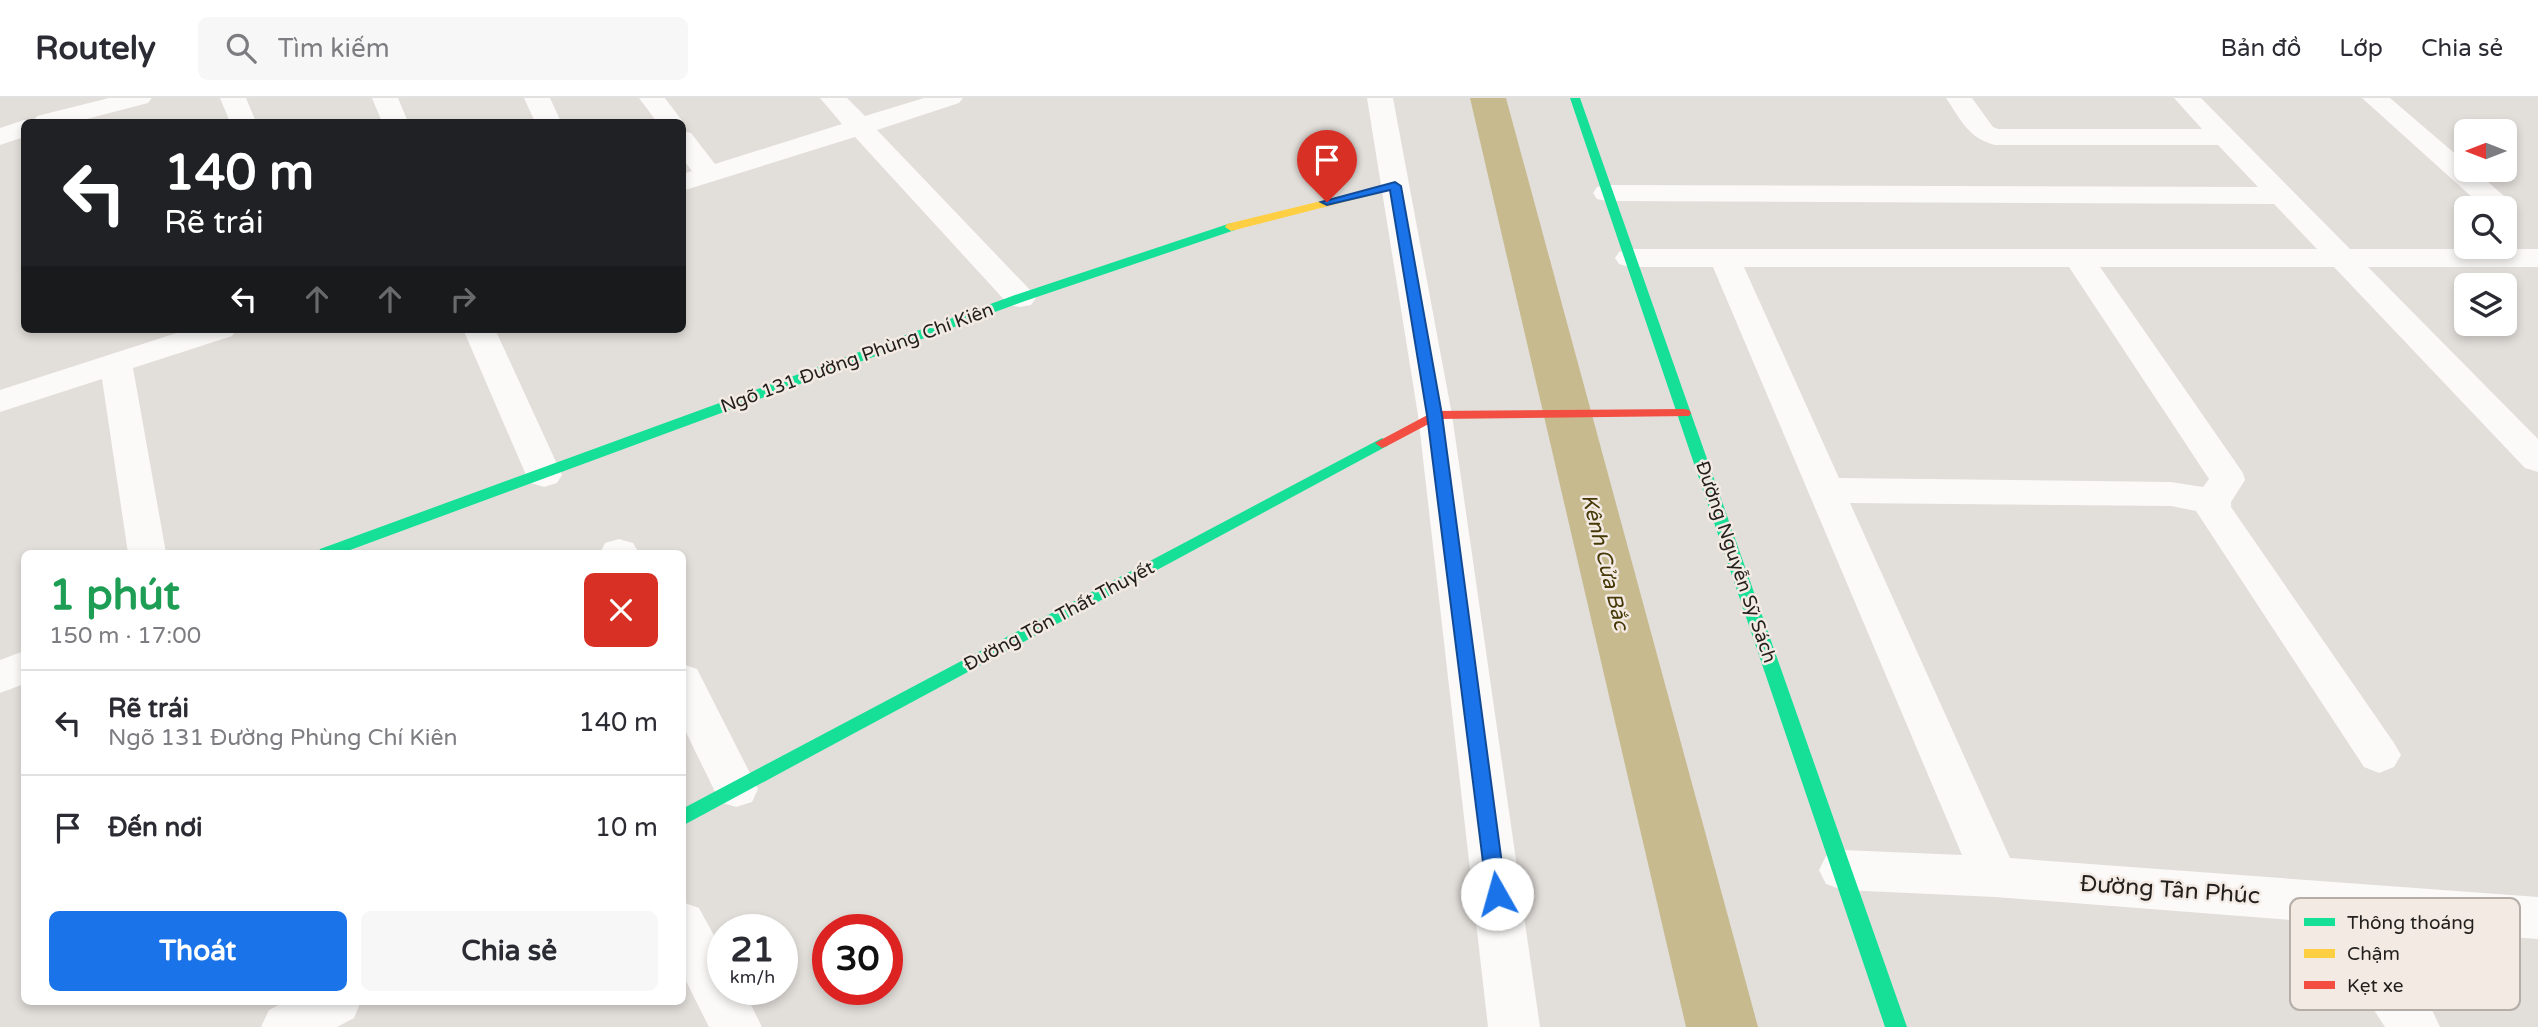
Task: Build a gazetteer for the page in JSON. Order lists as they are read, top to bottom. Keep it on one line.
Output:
{"streets":{"street":["Ngõ 131 Đường Phùng Chí Kiên","Đường Nguyễn Sỹ Sách","Đường Tôn Thất Thuyết","Đường Tân Phúc"]},"crossings":[["Đường Nguyễn Sỹ Sách","Đường Tân Phúc"]],"water":["Kênh Cửa Bắc"],"legend":["Thông thoáng","Chậm","Kẹt xe"],"north":"left","page":{"header":"Routely","search":"Tìm kiếm","nav":["Bản đồ","Lớp","Chia sẻ"],"turn":["140 m","Rẽ trái"],"heading":["1 phút","150 m · 17:00"],"list":[{"name":"Rẽ trái","note":"Ngõ 131 Đường Phùng Chí Kiên","value":"140 m"},{"name":"Đến nơi","value":"10 m"}],"buttons":["Thoát","Chia sẻ"],"speed":"21 km/h","limit":"30"}}
